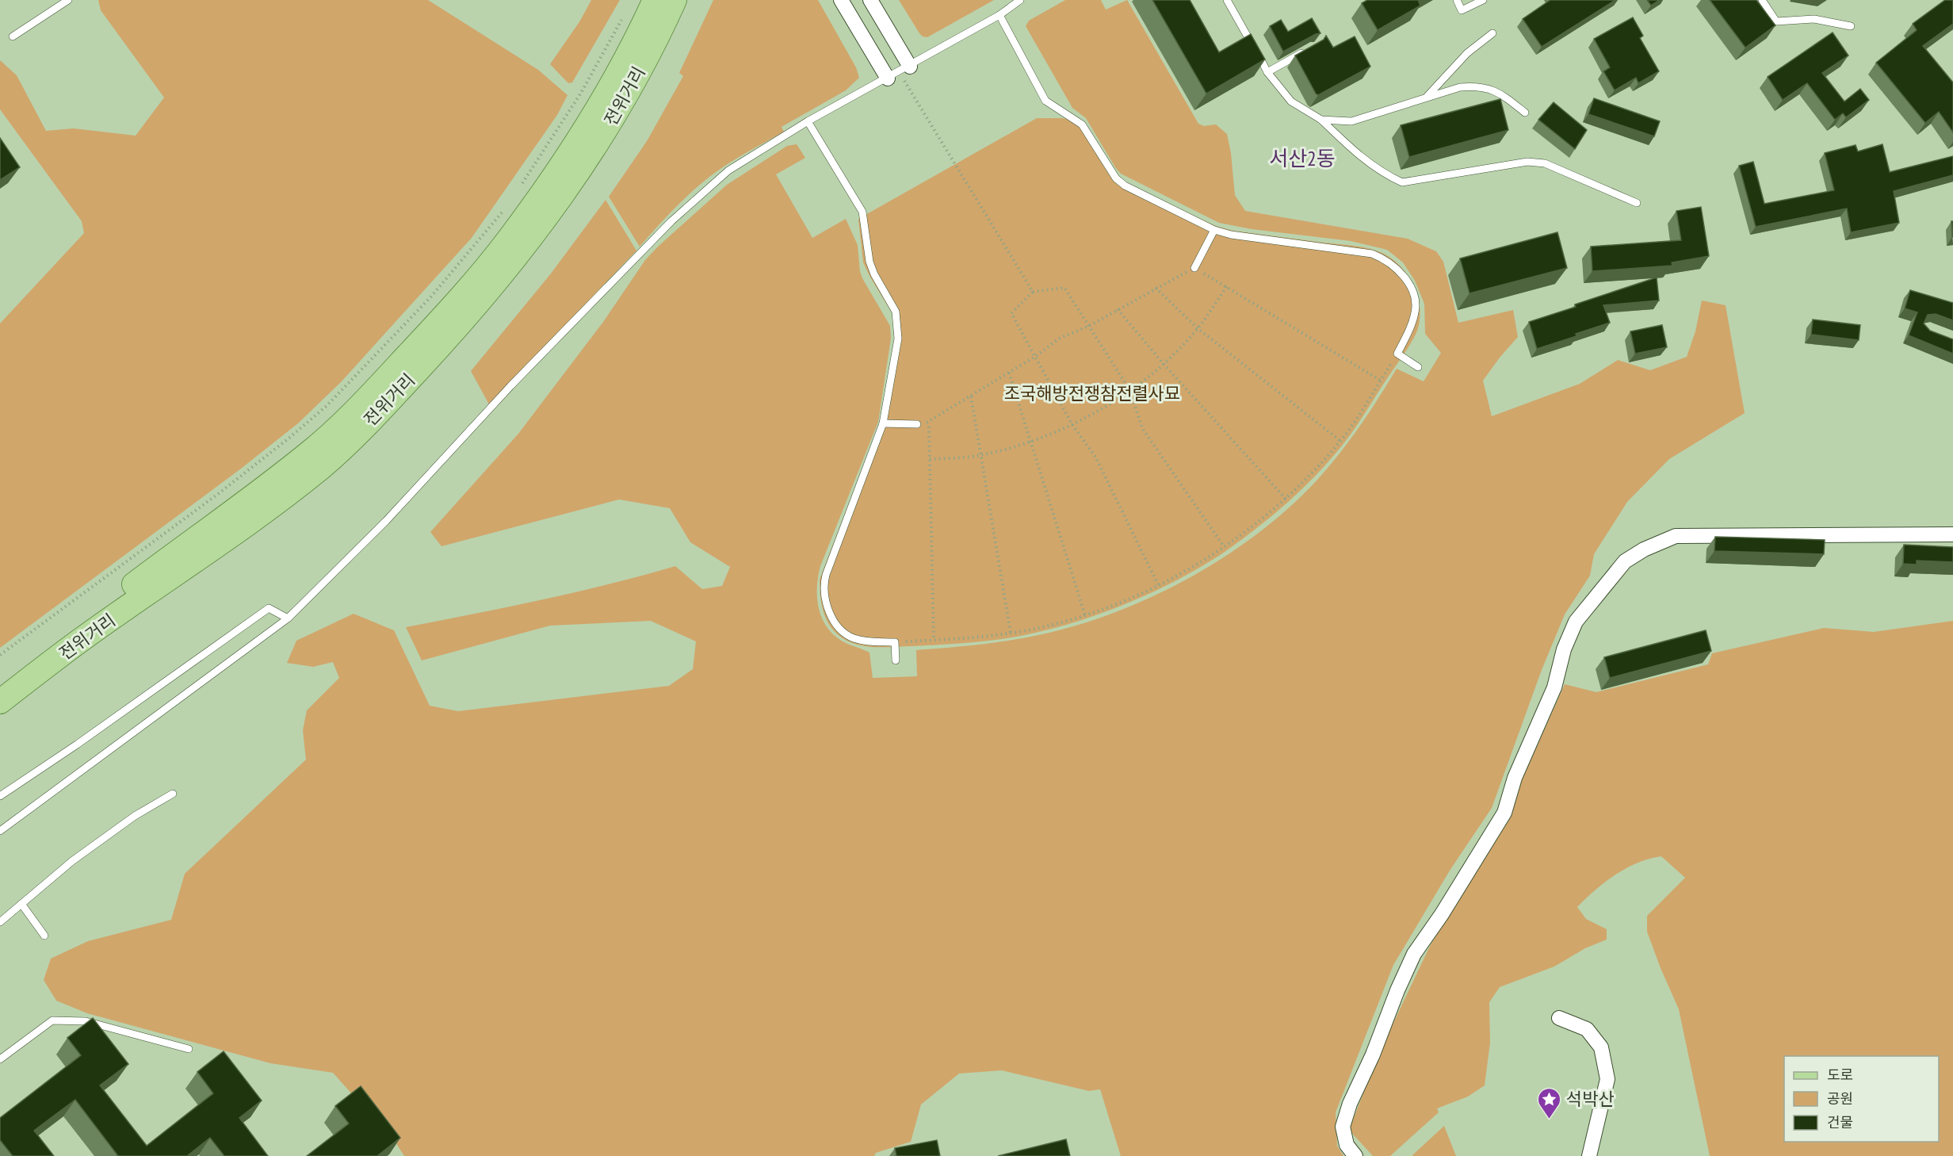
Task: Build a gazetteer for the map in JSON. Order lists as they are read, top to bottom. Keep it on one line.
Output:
{"streets":{"main road":["전위거리"]},"districts":["서산2동"],"parks":["조국해방전쟁참전렬사묘"],"places":{"place":["석박산"]},"legend":["도로","공원","건물"]}
